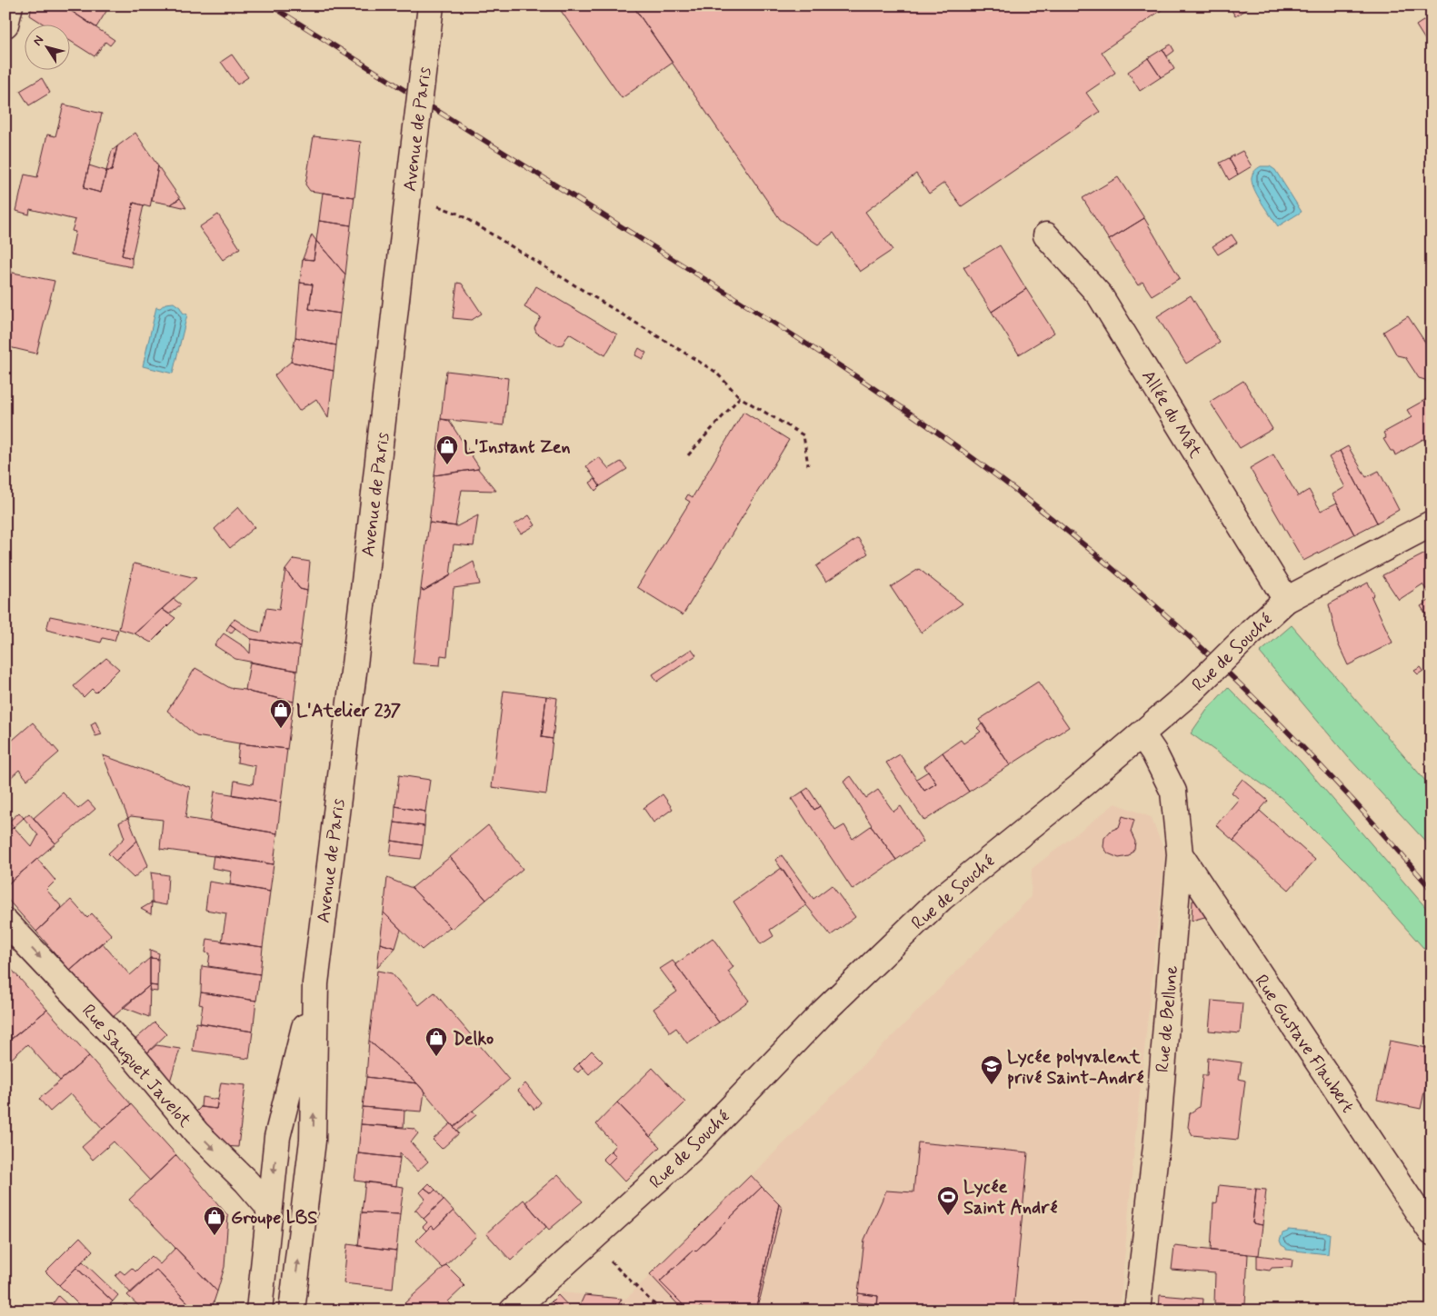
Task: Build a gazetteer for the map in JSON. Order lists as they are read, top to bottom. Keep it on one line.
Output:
{"streets":{"street":["Avenue de Paris","Allée du Mât","Rue de Souché","Rue de Bellune","Rue Gustave Flaubert","Rue Sauquet Javelot"]},"crossings":[["Avenue de Paris","Rue Sauquet Javelot"],["Allée du Mât","Rue de Souché"],["Rue de Souché","Rue de Bellune"],["Rue de Bellune","Rue Gustave Flaubert"]],"one_way":["Rue Sauquet Javelot"],"places":{"shop":["L'Instant Zen","L'Atelier 237","Delko","Groupe LBS"],"school or university":["Lycée polyvalent privé Saint-André"],"sports":["Lycée Saint André"]},"north":"top left"}
